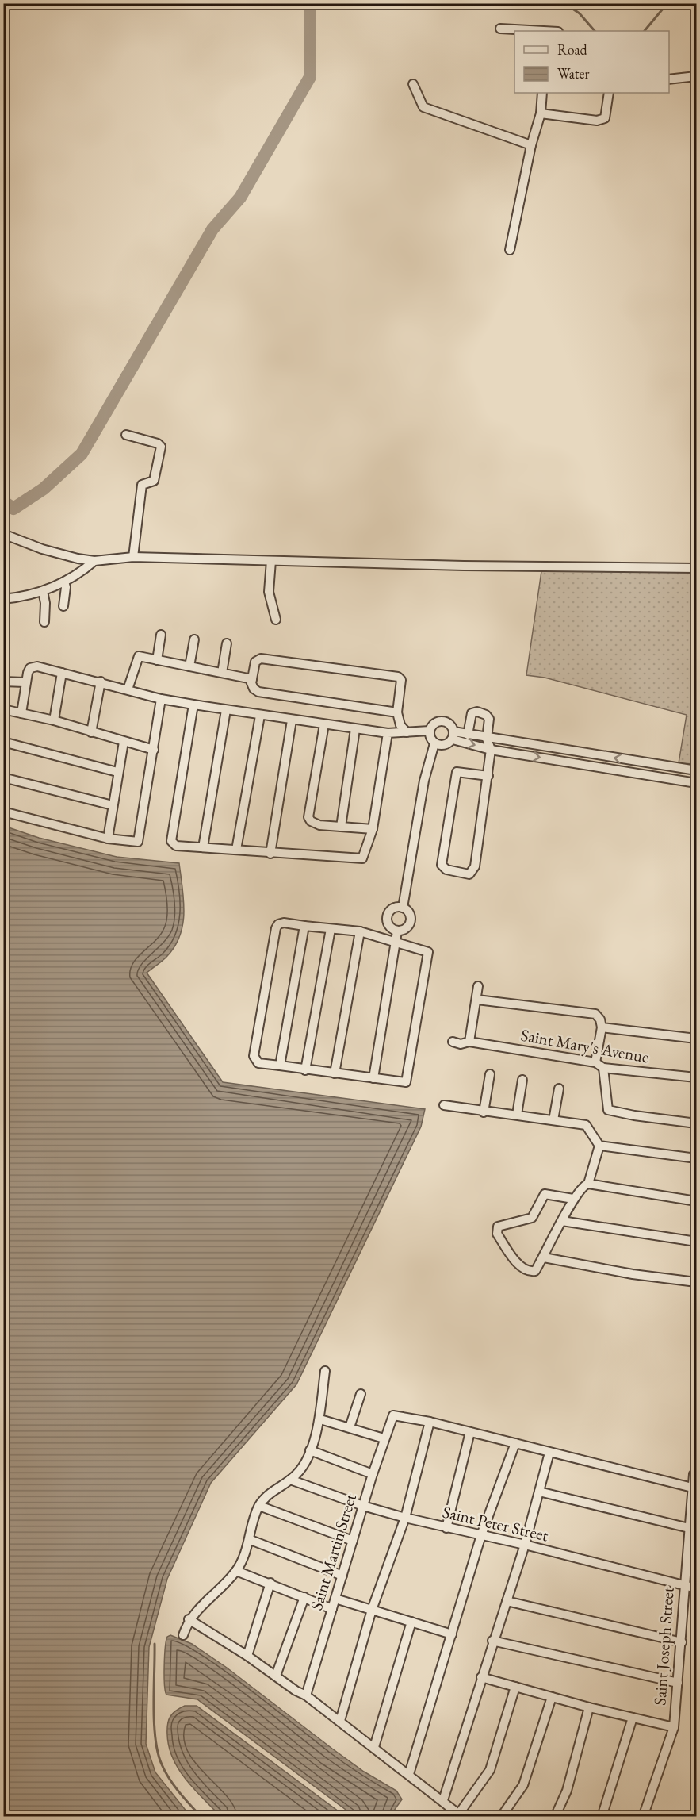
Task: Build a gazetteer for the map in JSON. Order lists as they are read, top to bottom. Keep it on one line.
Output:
{"streets":{"street":["Saint Mary's Avenue","Saint Peter Street","Saint Martin Street","Saint Joseph Street"]},"crossings":[["Saint Peter Street","Saint Martin Street"],["Saint Peter Street","Saint Joseph Street"]],"legend":["Road","Water"]}
